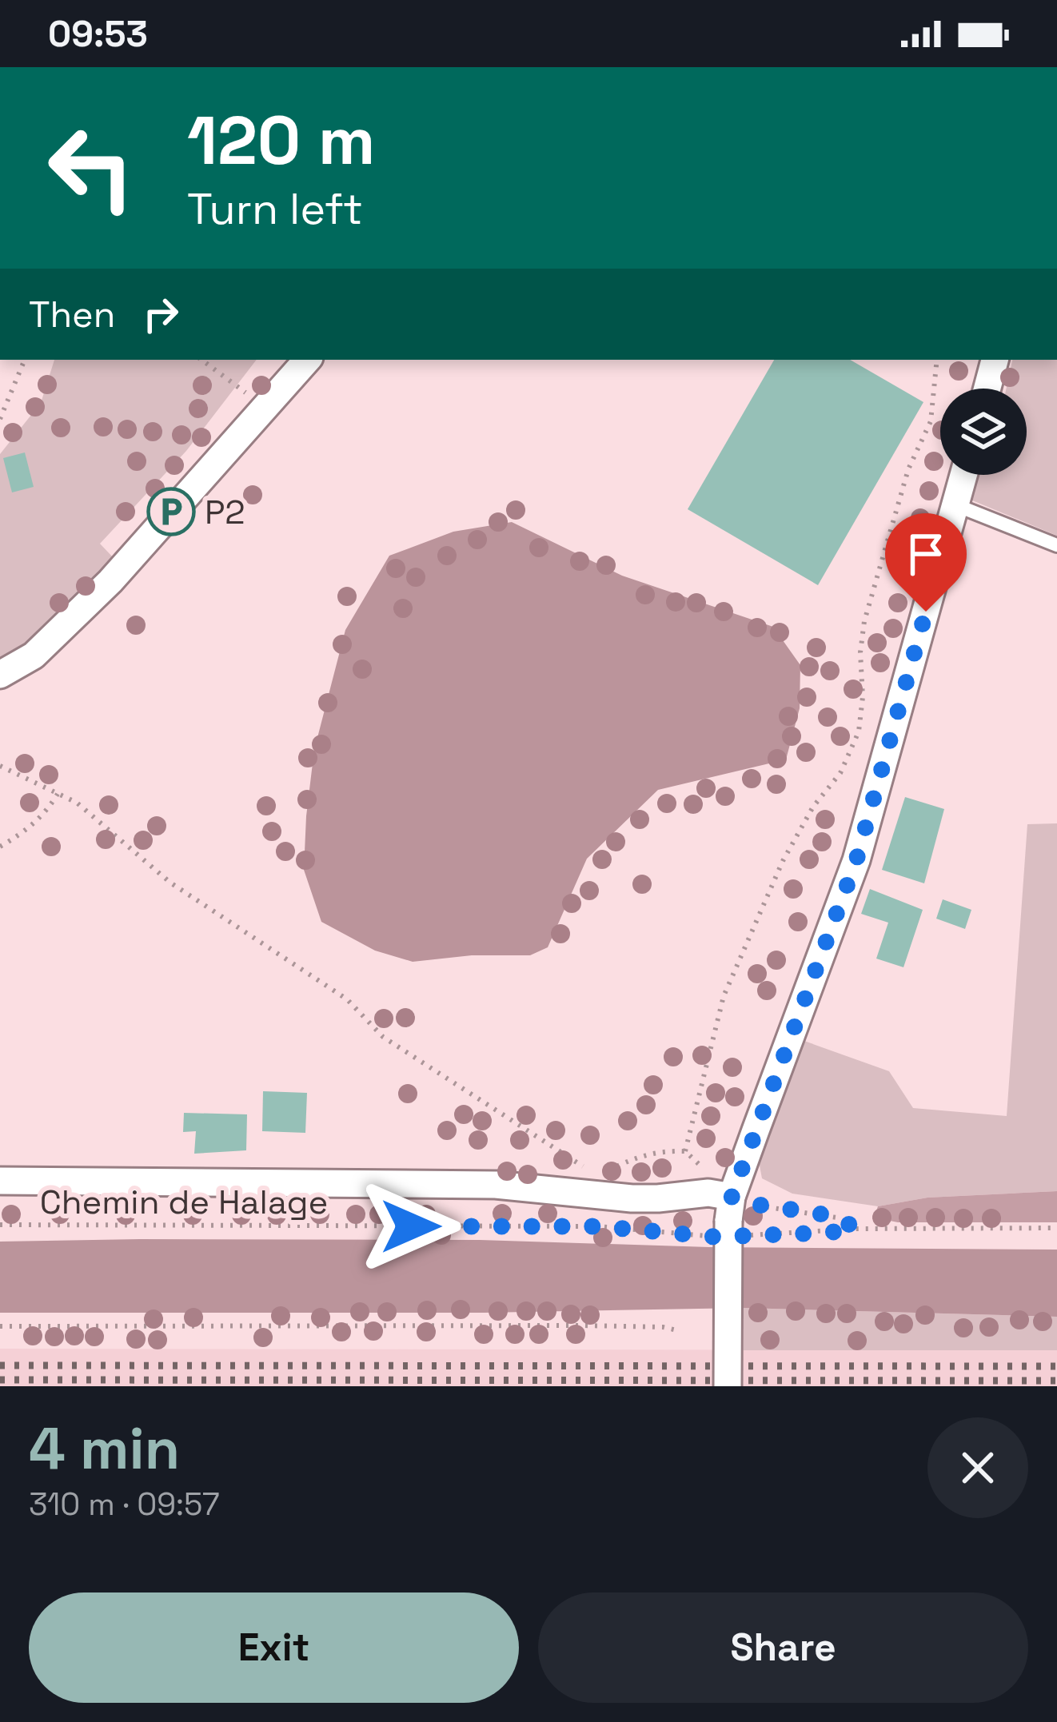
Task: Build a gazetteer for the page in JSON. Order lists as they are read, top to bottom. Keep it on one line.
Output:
{"streets":{"path":["Chemin de Halage"]},"places":{"parking":["P2"]},"page":{"status":"09:53","turn":["120 m","Turn left"],"then":"Then","heading":["4 min","310 m · 09:57"],"buttons":["Exit","Share"]}}
